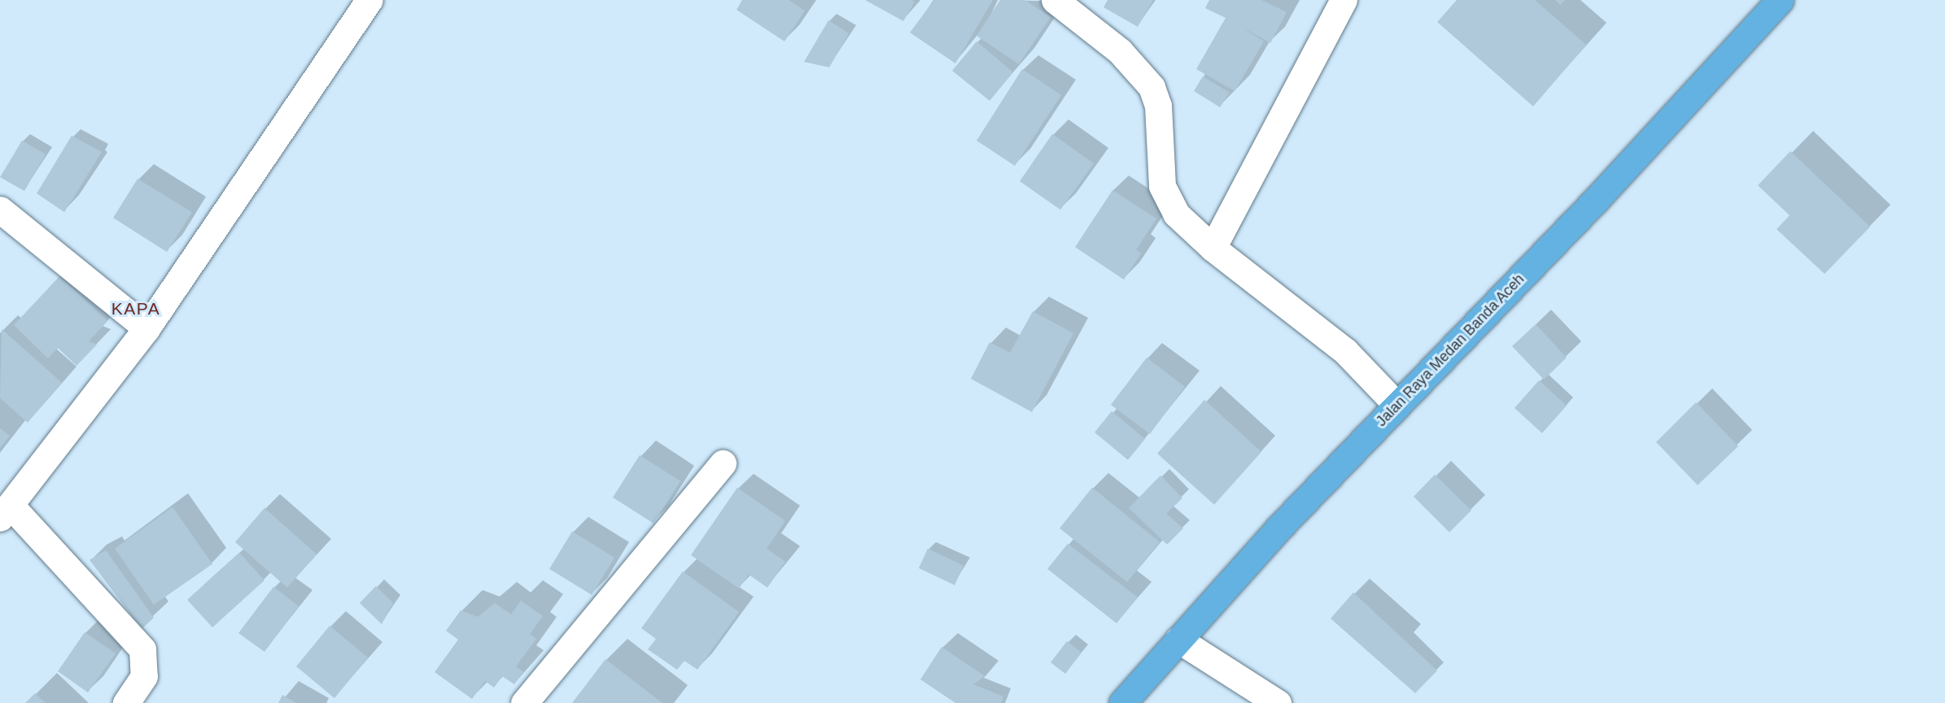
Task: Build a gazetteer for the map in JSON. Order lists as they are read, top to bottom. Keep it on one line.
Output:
{"streets":{"highway":["Jalan Raya Medan Banda Aceh"]},"districts":["KAPA"]}
